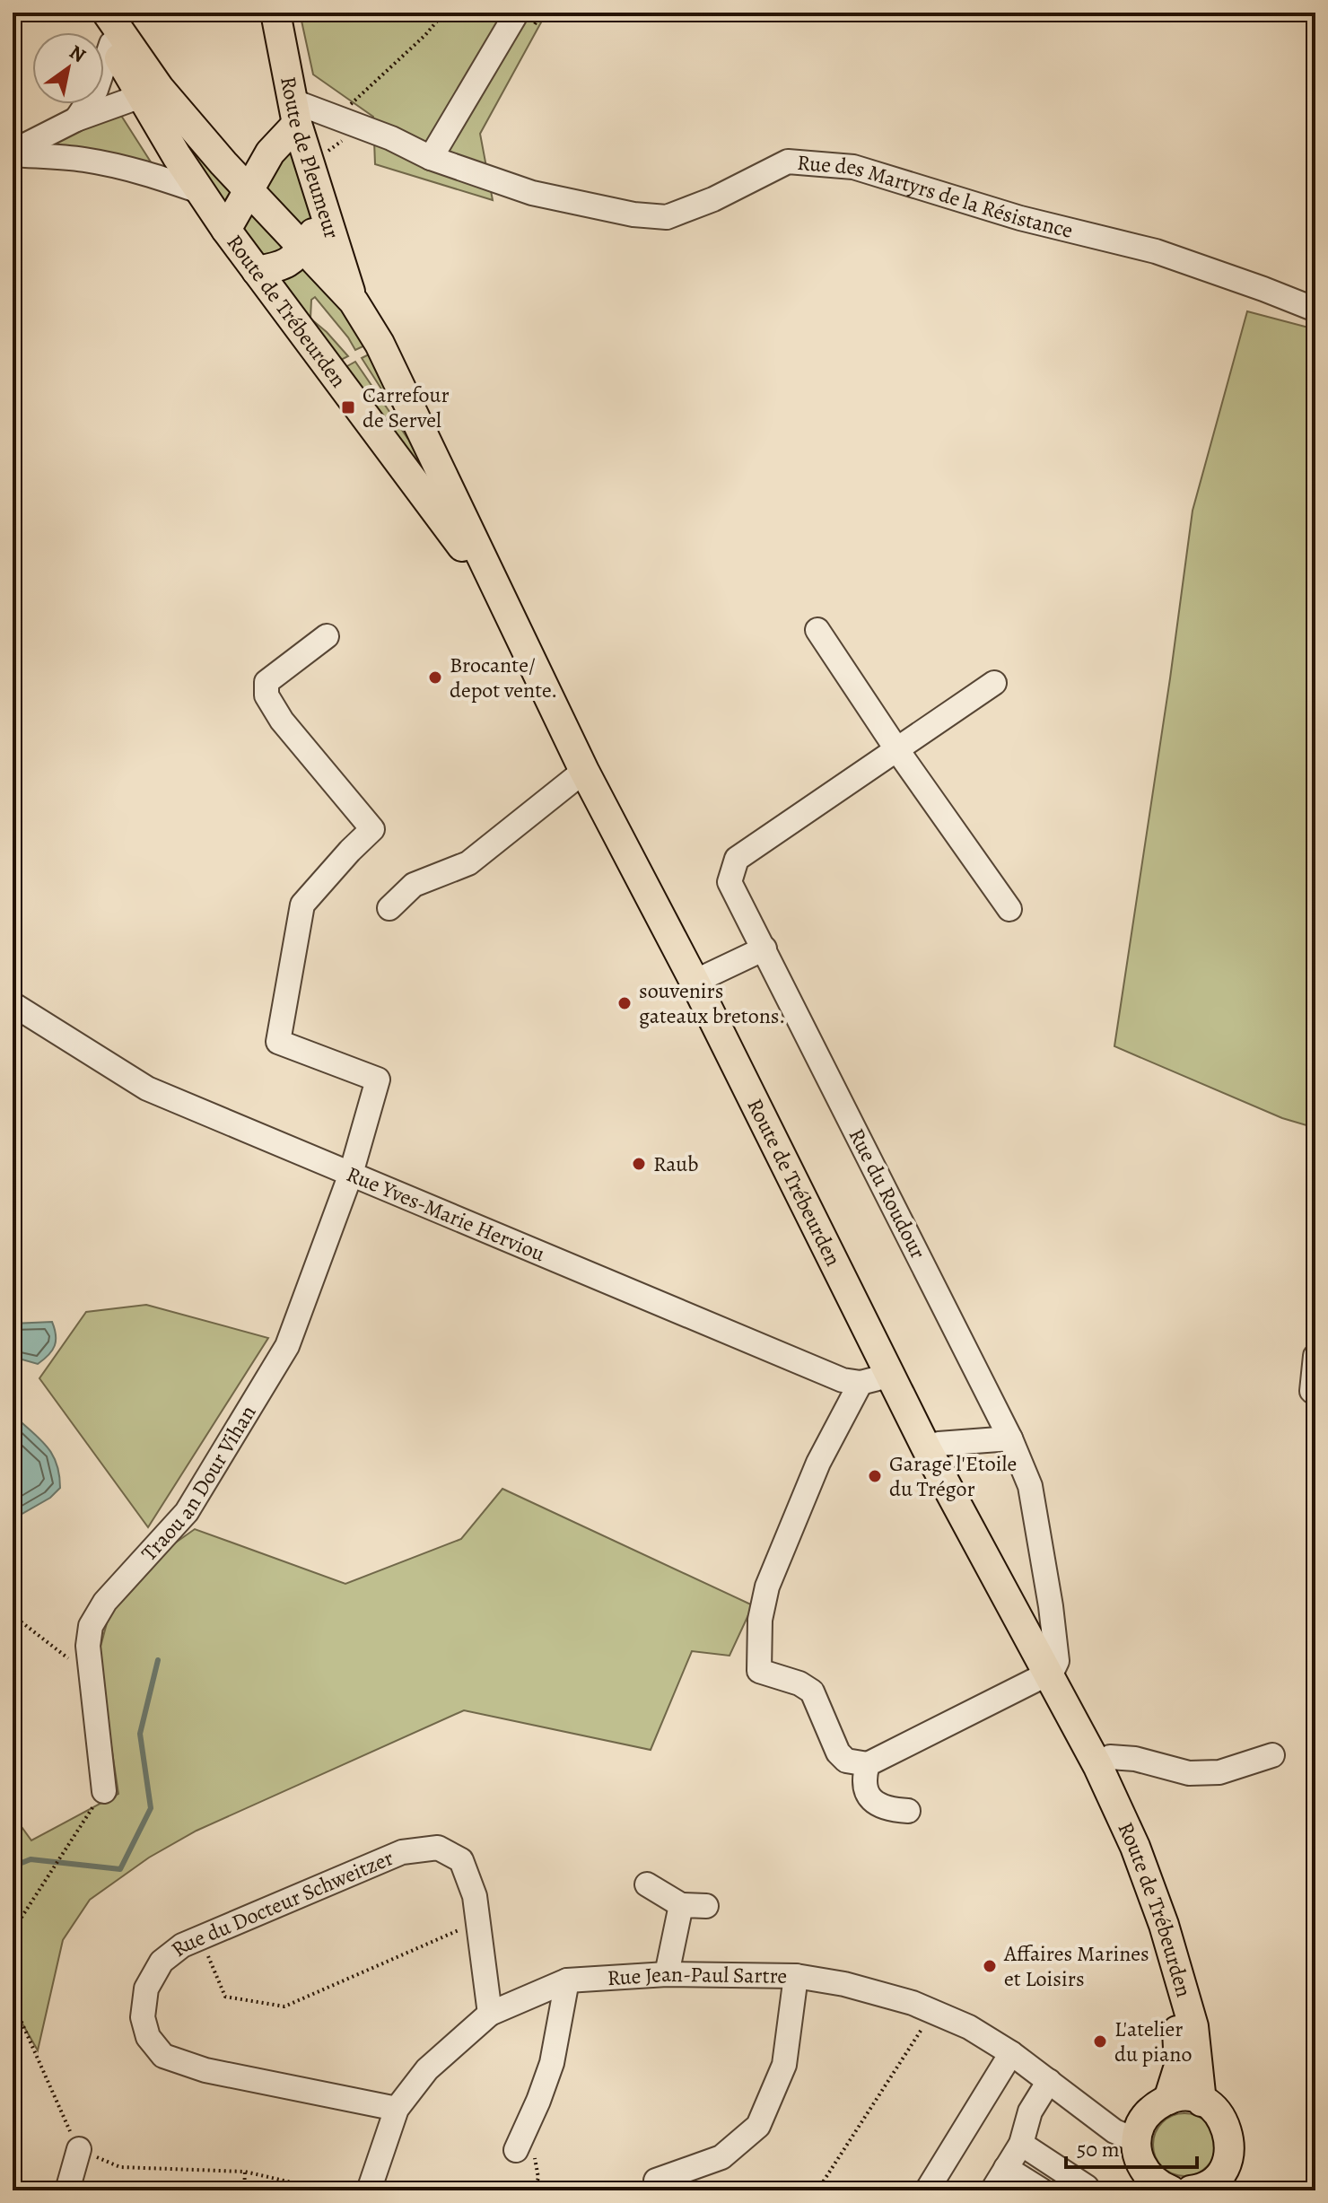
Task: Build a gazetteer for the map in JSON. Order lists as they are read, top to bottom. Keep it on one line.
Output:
{"streets":{"main road":["Route de Pleumeur","Route de Trébeurden"],"street":["Rue des Martyrs de la Résistance","Rue du Roudour","Rue Yves-Marie Herviou","Traou an Dour Vihan","Rue du Docteur Schweitzer","Rue Jean-Paul Sartre"]},"crossings":[["Route de Pleumeur","Route de Trébeurden"],["Route de Trébeurden","Rue du Roudour"],["Route de Trébeurden","Rue Yves-Marie Herviou"],["Route de Trébeurden","Rue Jean-Paul Sartre"],["Rue Yves-Marie Herviou","Traou an Dour Vihan"],["Rue du Docteur Schweitzer","Rue Jean-Paul Sartre"]],"places":{"transit":["Carrefour de Servel"],"other":["Brocante/ depot vente.","souvenirs gateaux bretons.","Raub","Garage l'Etoile du Trégor","Affaires Marines et Loisirs","L'atelier du piano"]},"scale_bar":"50 m","north":"top right"}
